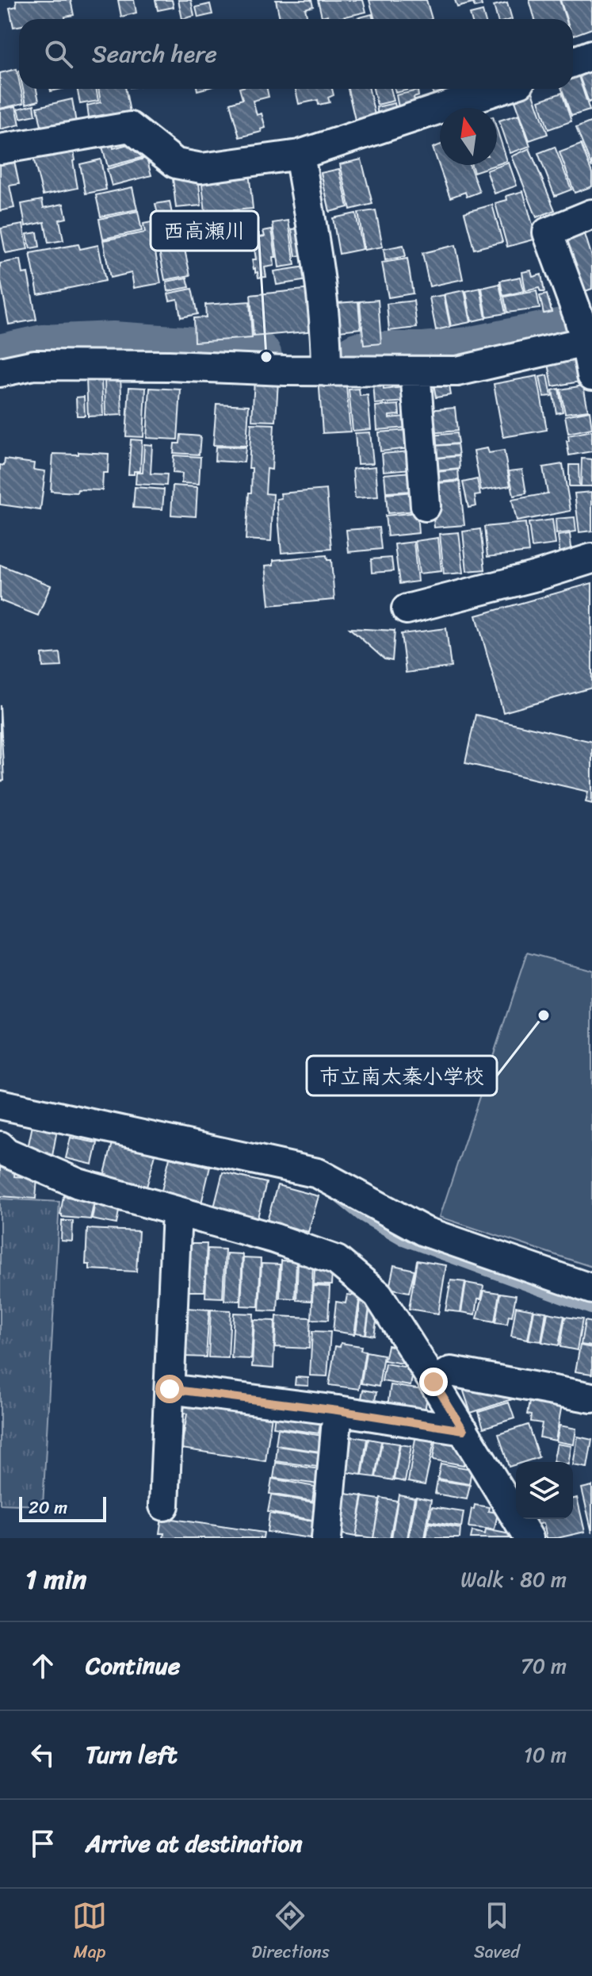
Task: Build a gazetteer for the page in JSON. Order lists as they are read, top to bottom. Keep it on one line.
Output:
{"places":["西高瀬川","市立南太秦小学校"],"scale_bar":"20 m","north":"top","page":{"search":"Search here","scale":"20 m","heading":["1 min","Walk · 80 m"],"list":[["Continue","70 m"],["Turn left","10 m"],"Arrive at destination"],"nav":["Map","Directions","Saved"]}}
